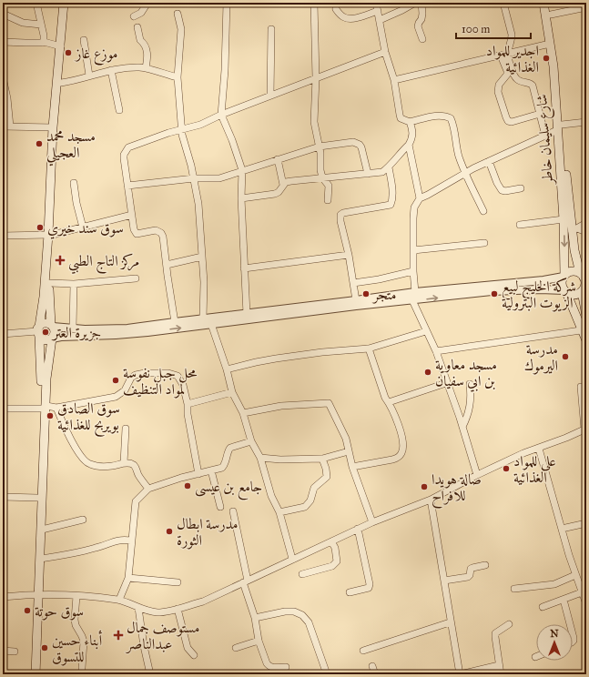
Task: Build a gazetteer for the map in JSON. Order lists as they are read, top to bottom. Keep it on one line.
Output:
{"streets":{"main road":["شارع سليمان خاطر"]},"places":{"other":["موزع غاز","اجدير للمواد الغذائية","مسجد محمد العجيلي","سوق سند خيري","متجر","شركة الخليج لبيع الزيوت البترولية","جزيرة العتر","مدرسة اليرموك","مسجد معاوية بن ابي سفيان","محل جبل نفوسة لمواد التنظيف","سوق الصادق بويربح للغذائية","علي للمواد الغذائية","جامع بن عيسى","صالة هويدا للافراح","مدرسة ابطال الثورة","سوق حوتة","أبناء حسين للتسوق"],"health":["مركز التاج الطبي","مستوصف جمال عبدالناصر"]},"scale_bar":"100 m","north":"top"}
